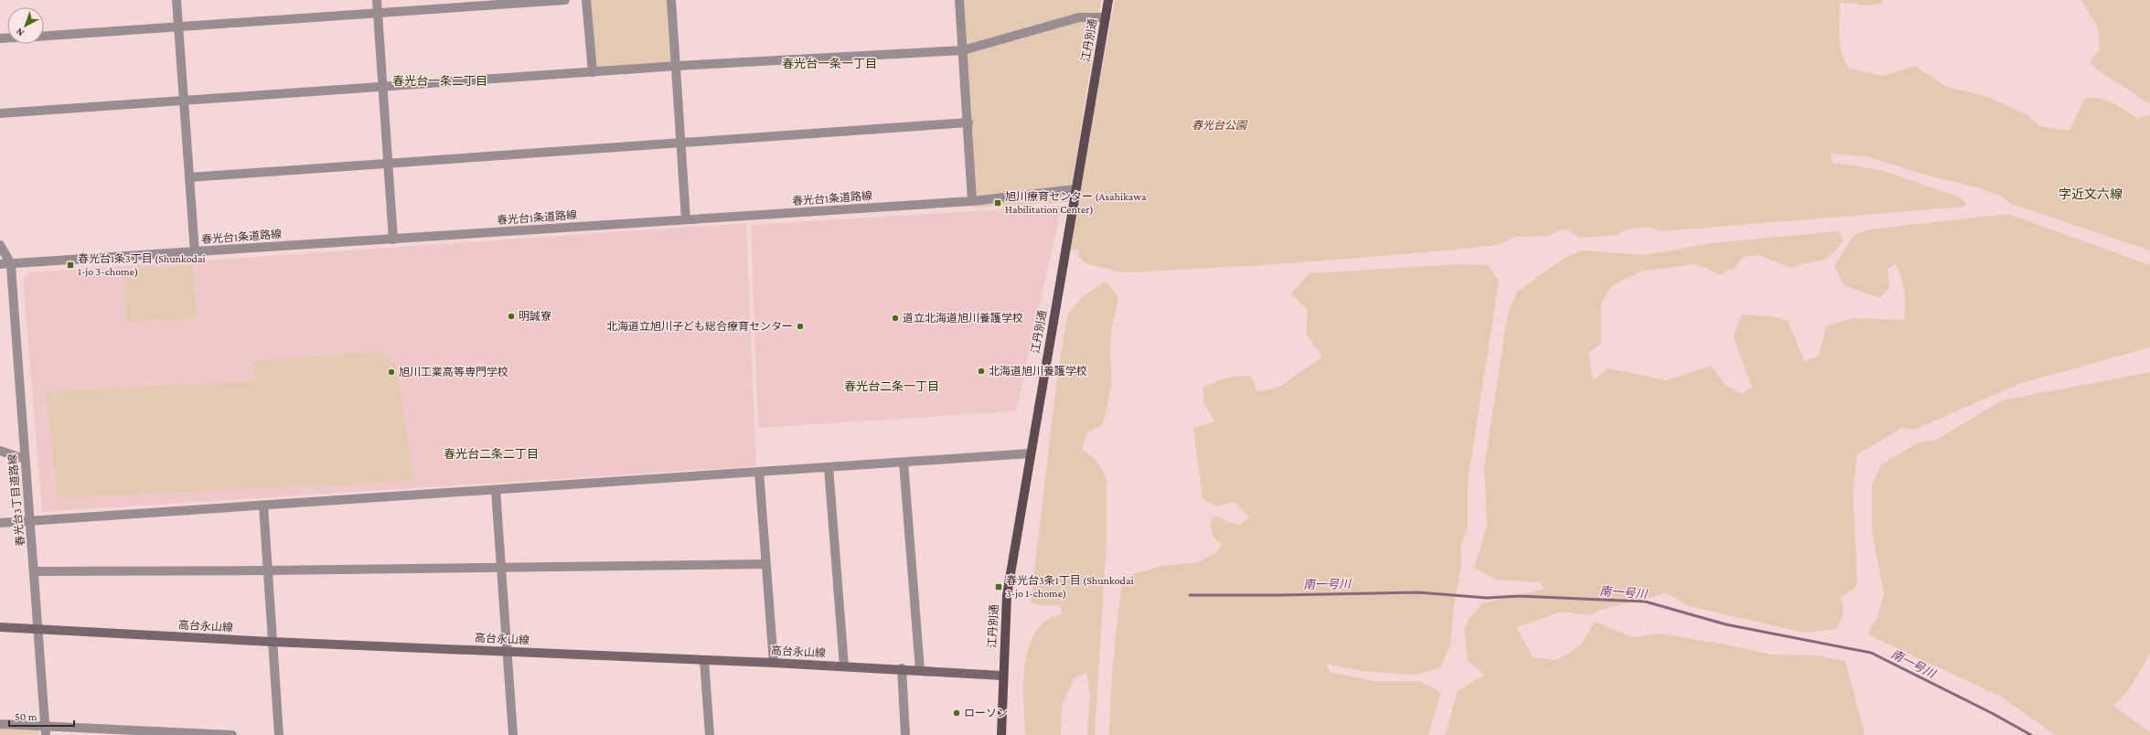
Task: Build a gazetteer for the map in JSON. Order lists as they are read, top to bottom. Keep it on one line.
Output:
{"streets":{"main road":["江丹別通"],"street":["春光台1条道路線","春光台3丁目道路線","高台永山線"]},"crossings":[["江丹別通","春光台1条道路線"],["江丹別通","高台永山線"],["春光台1条道路線","春光台3丁目道路線"],["春光台3丁目道路線","高台永山線"]],"districts":["春光台一条一丁目","春光台一条二丁目","字近文六線","春光台二条一丁目","春光台二条二丁目"],"water":["南一号川"],"parks":["春光台公園"],"places":{"transit":["旭川療育センター (Asahikawa Habilitation Center)","春光台1条3丁目 (Shunkodai 1-jo 3-chome)","春光台3条1丁目 (Shunkodai 3-jo 1-chome)"],"other":["明誠寮","道立北海道旭川養護学校","北海道立旭川子ども総合療育センター","北海道旭川養護学校","旭川工業高等専門学校","ローソン"]},"scale_bar":"50 m","north":"bottom left"}
